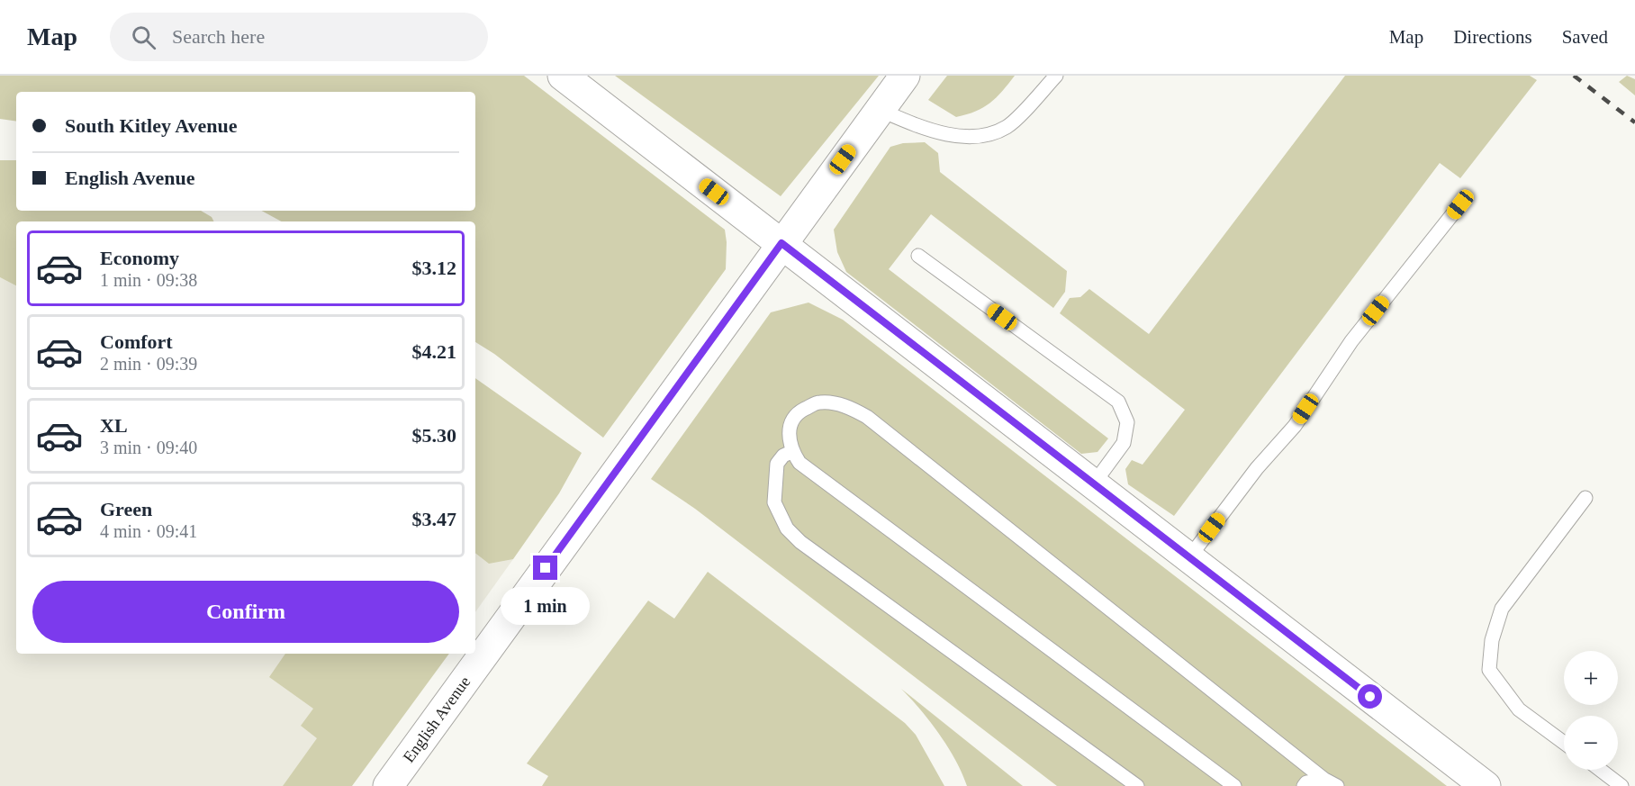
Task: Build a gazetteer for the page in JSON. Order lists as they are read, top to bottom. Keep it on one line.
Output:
{"streets":{"street":["English Avenue"]},"page":{"header":"Map","search":"Search here","nav":["Map","Directions","Saved"],"banner":["South Kitley Avenue","English Avenue"],"list":[{"name":"Economy","note":"1 min · 09:38","value":"$3.12"},{"name":"Comfort","note":"2 min · 09:39","value":"$4.21"},{"name":"XL","note":"3 min · 09:40","value":"$5.30"},{"name":"Green","note":"4 min · 09:41","value":"$3.47"}],"buttons":"Confirm","bubble":"1 min","map_buttons":["+","−"]}}
